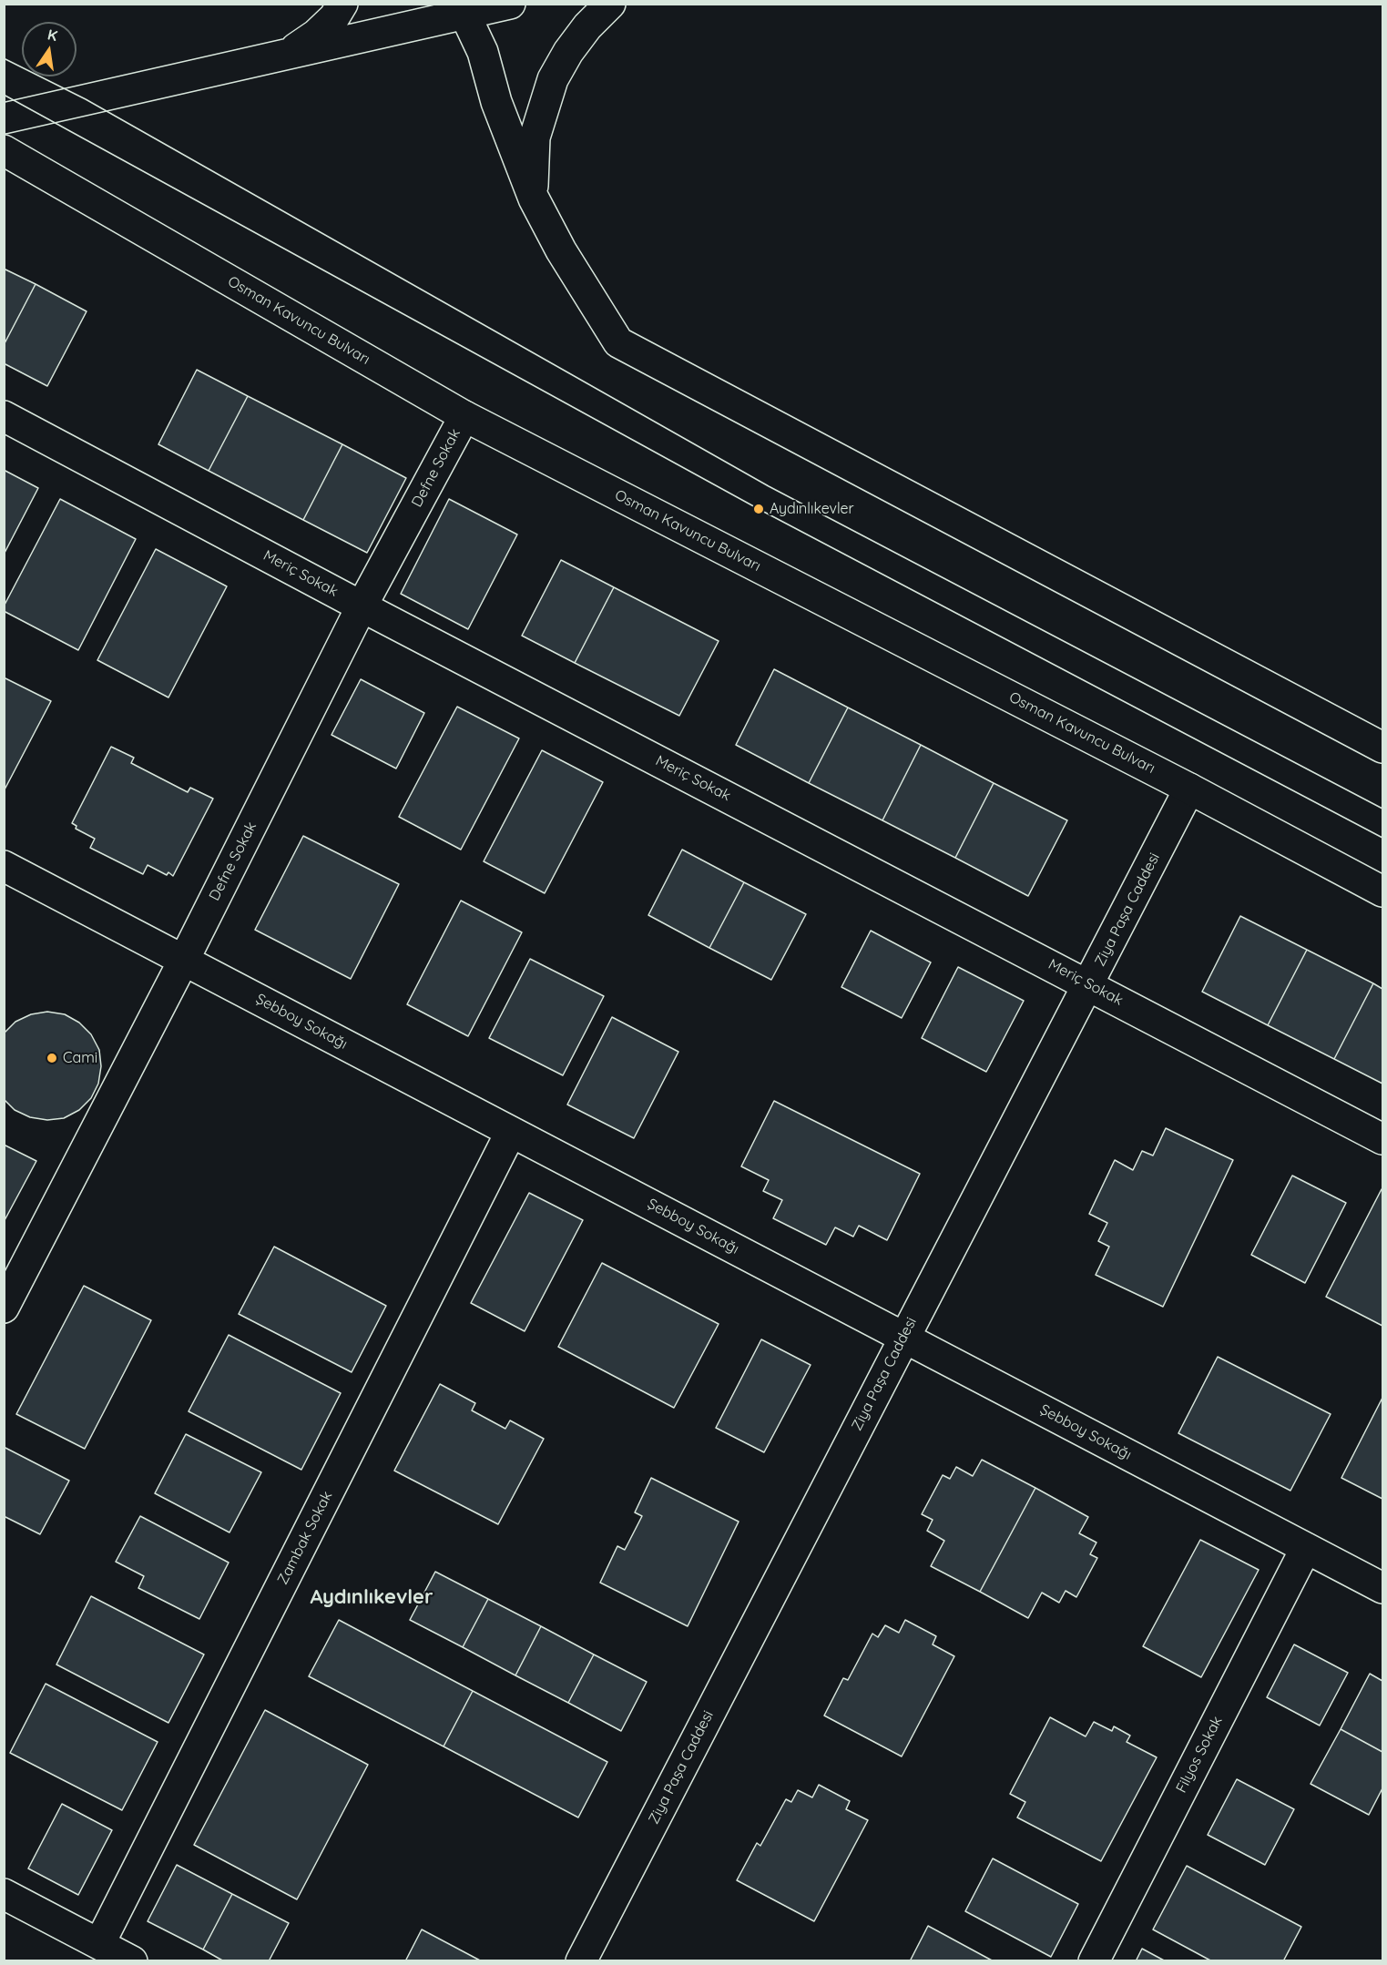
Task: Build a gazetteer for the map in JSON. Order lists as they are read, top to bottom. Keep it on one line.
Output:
{"streets":{"main road":["Osman Kavuncu Bulvarı","Defne Sokak","Meriç Sokak","Ziya Paşa Caddesi","Şebboy Sokağı","Zambak Sokak","Filyos Sokak"]},"crossings":[["Osman Kavuncu Bulvarı","Defne Sokak"],["Osman Kavuncu Bulvarı","Ziya Paşa Caddesi"],["Defne Sokak","Meriç Sokak"],["Defne Sokak","Şebboy Sokağı"],["Meriç Sokak","Ziya Paşa Caddesi"],["Ziya Paşa Caddesi","Şebboy Sokağı"],["Şebboy Sokağı","Zambak Sokak"],["Şebboy Sokağı","Filyos Sokak"]],"districts":["Aydınlıkevler"],"places":["Aydınlıkevler","Cami"],"north":"top"}
